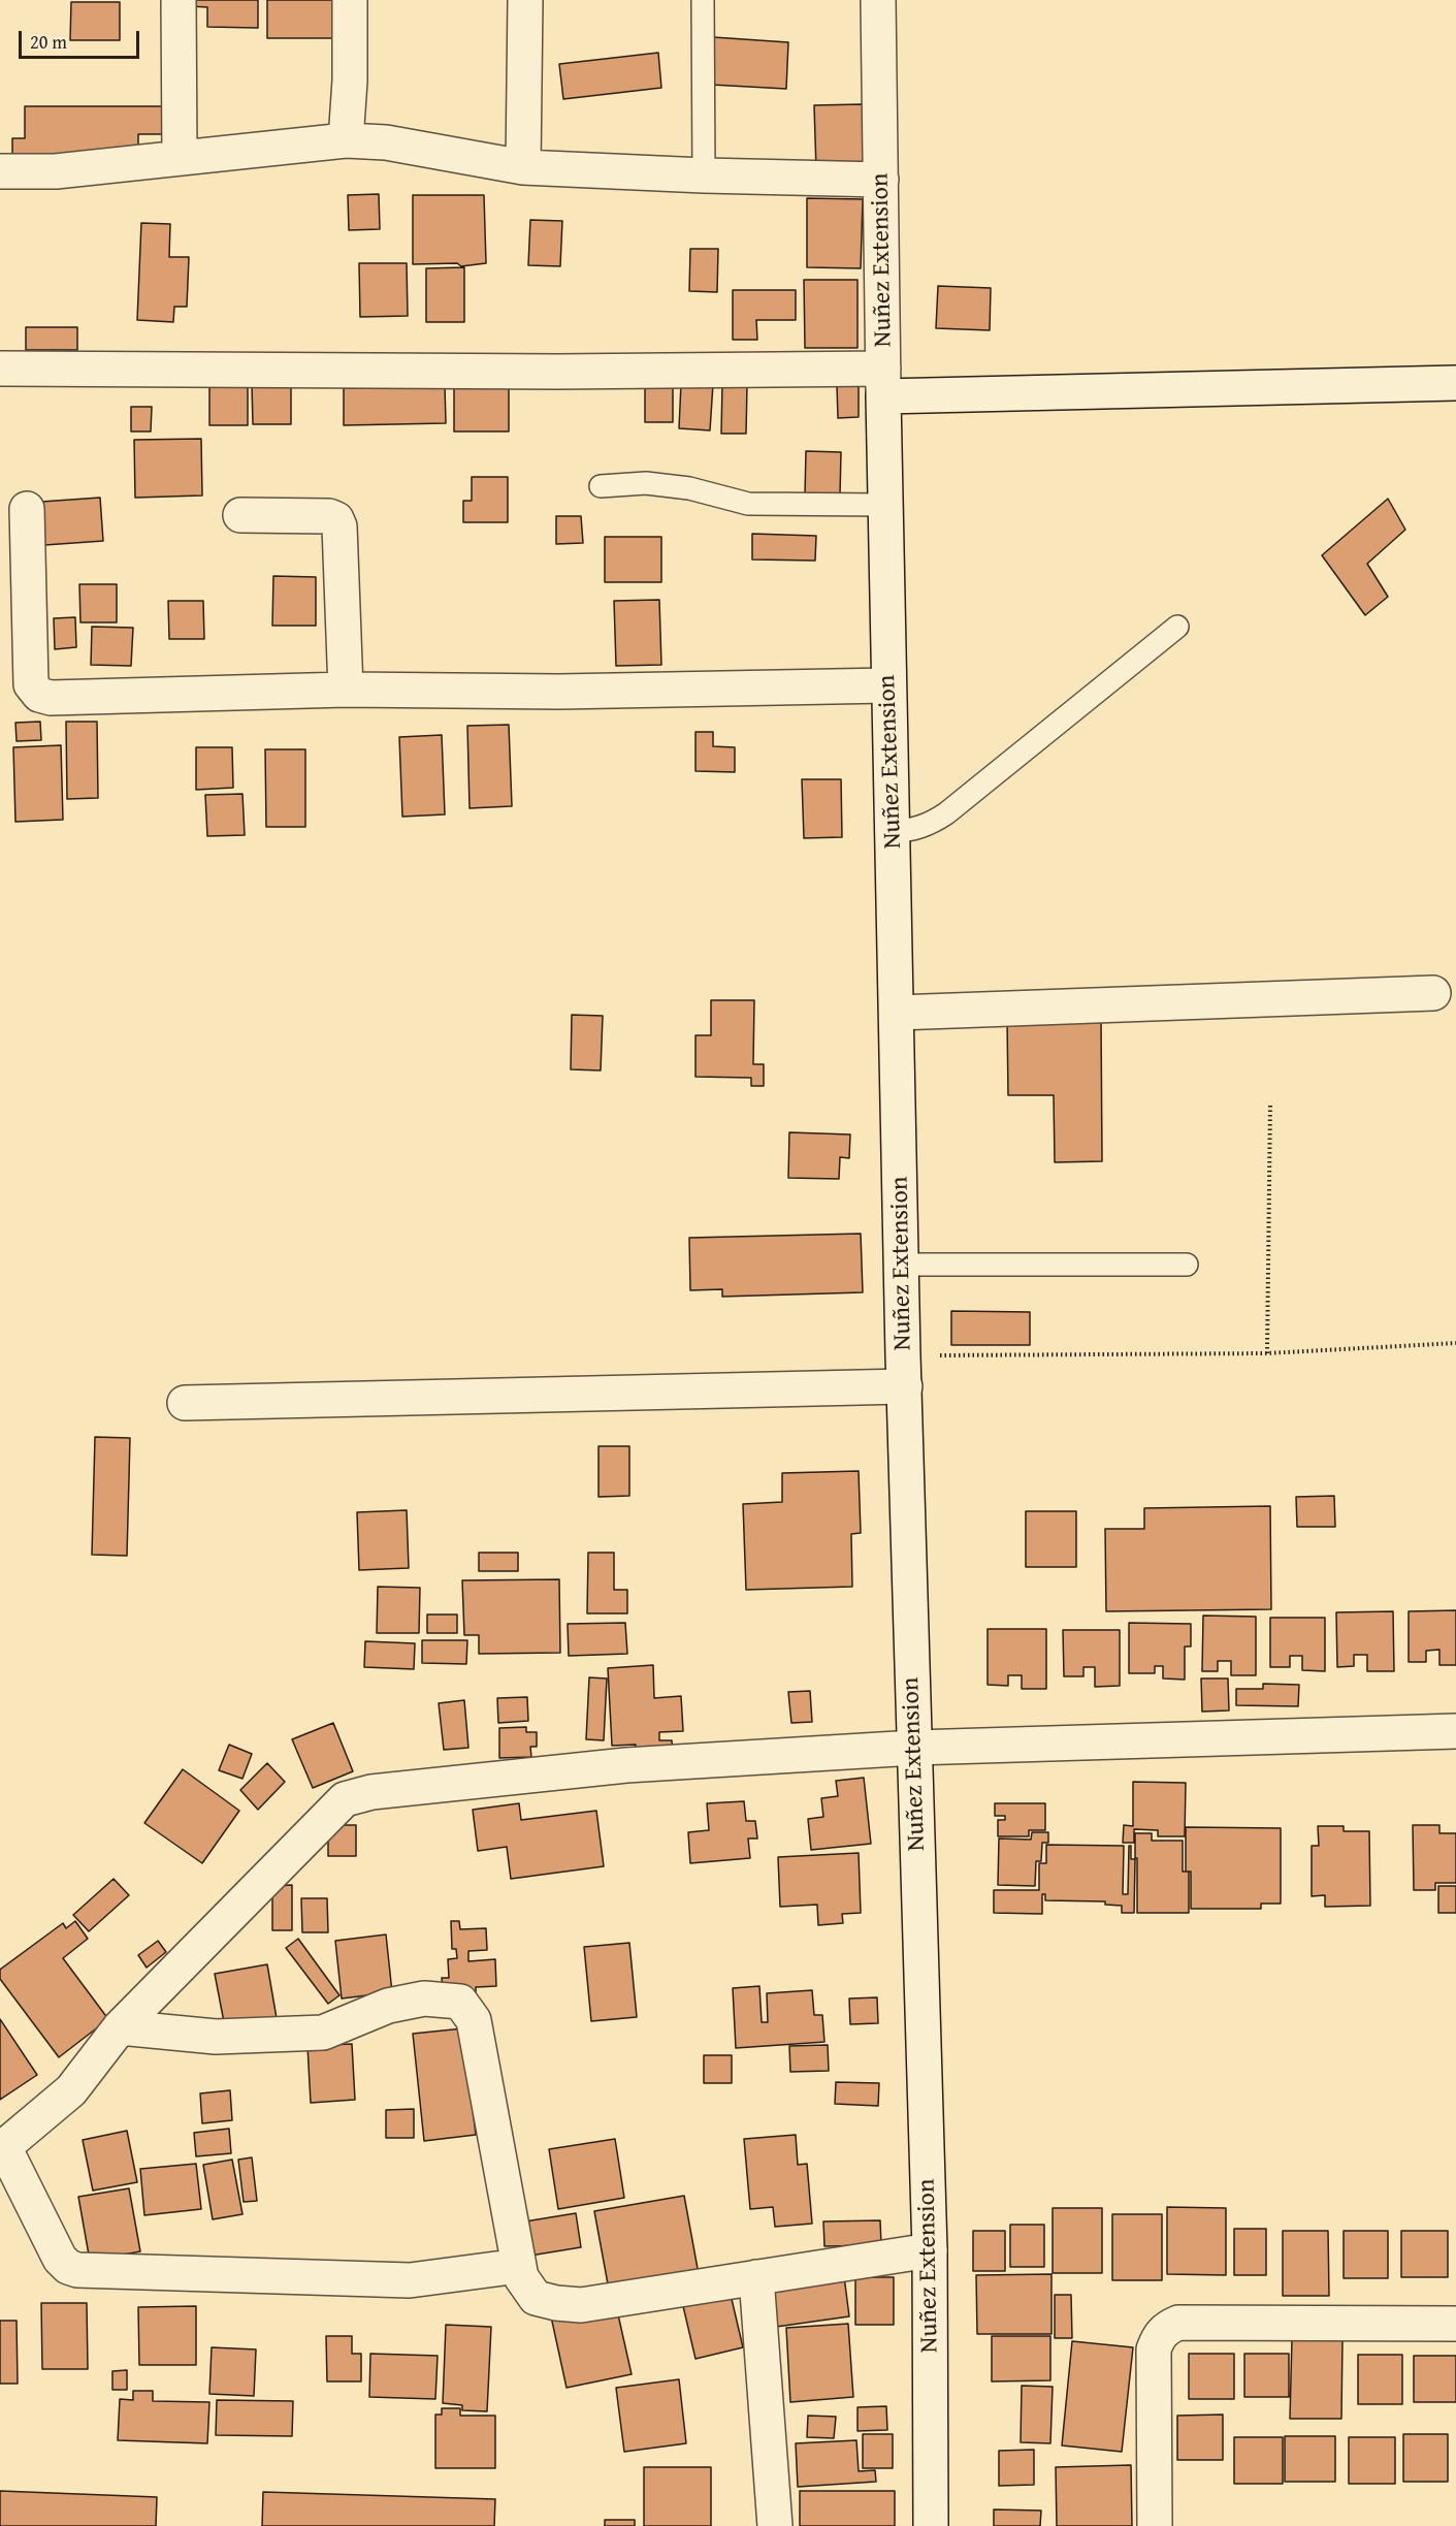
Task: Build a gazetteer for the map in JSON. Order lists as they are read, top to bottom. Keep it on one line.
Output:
{"streets":{"street":["Nuñez Extension"]},"scale_bar":"20 m"}
